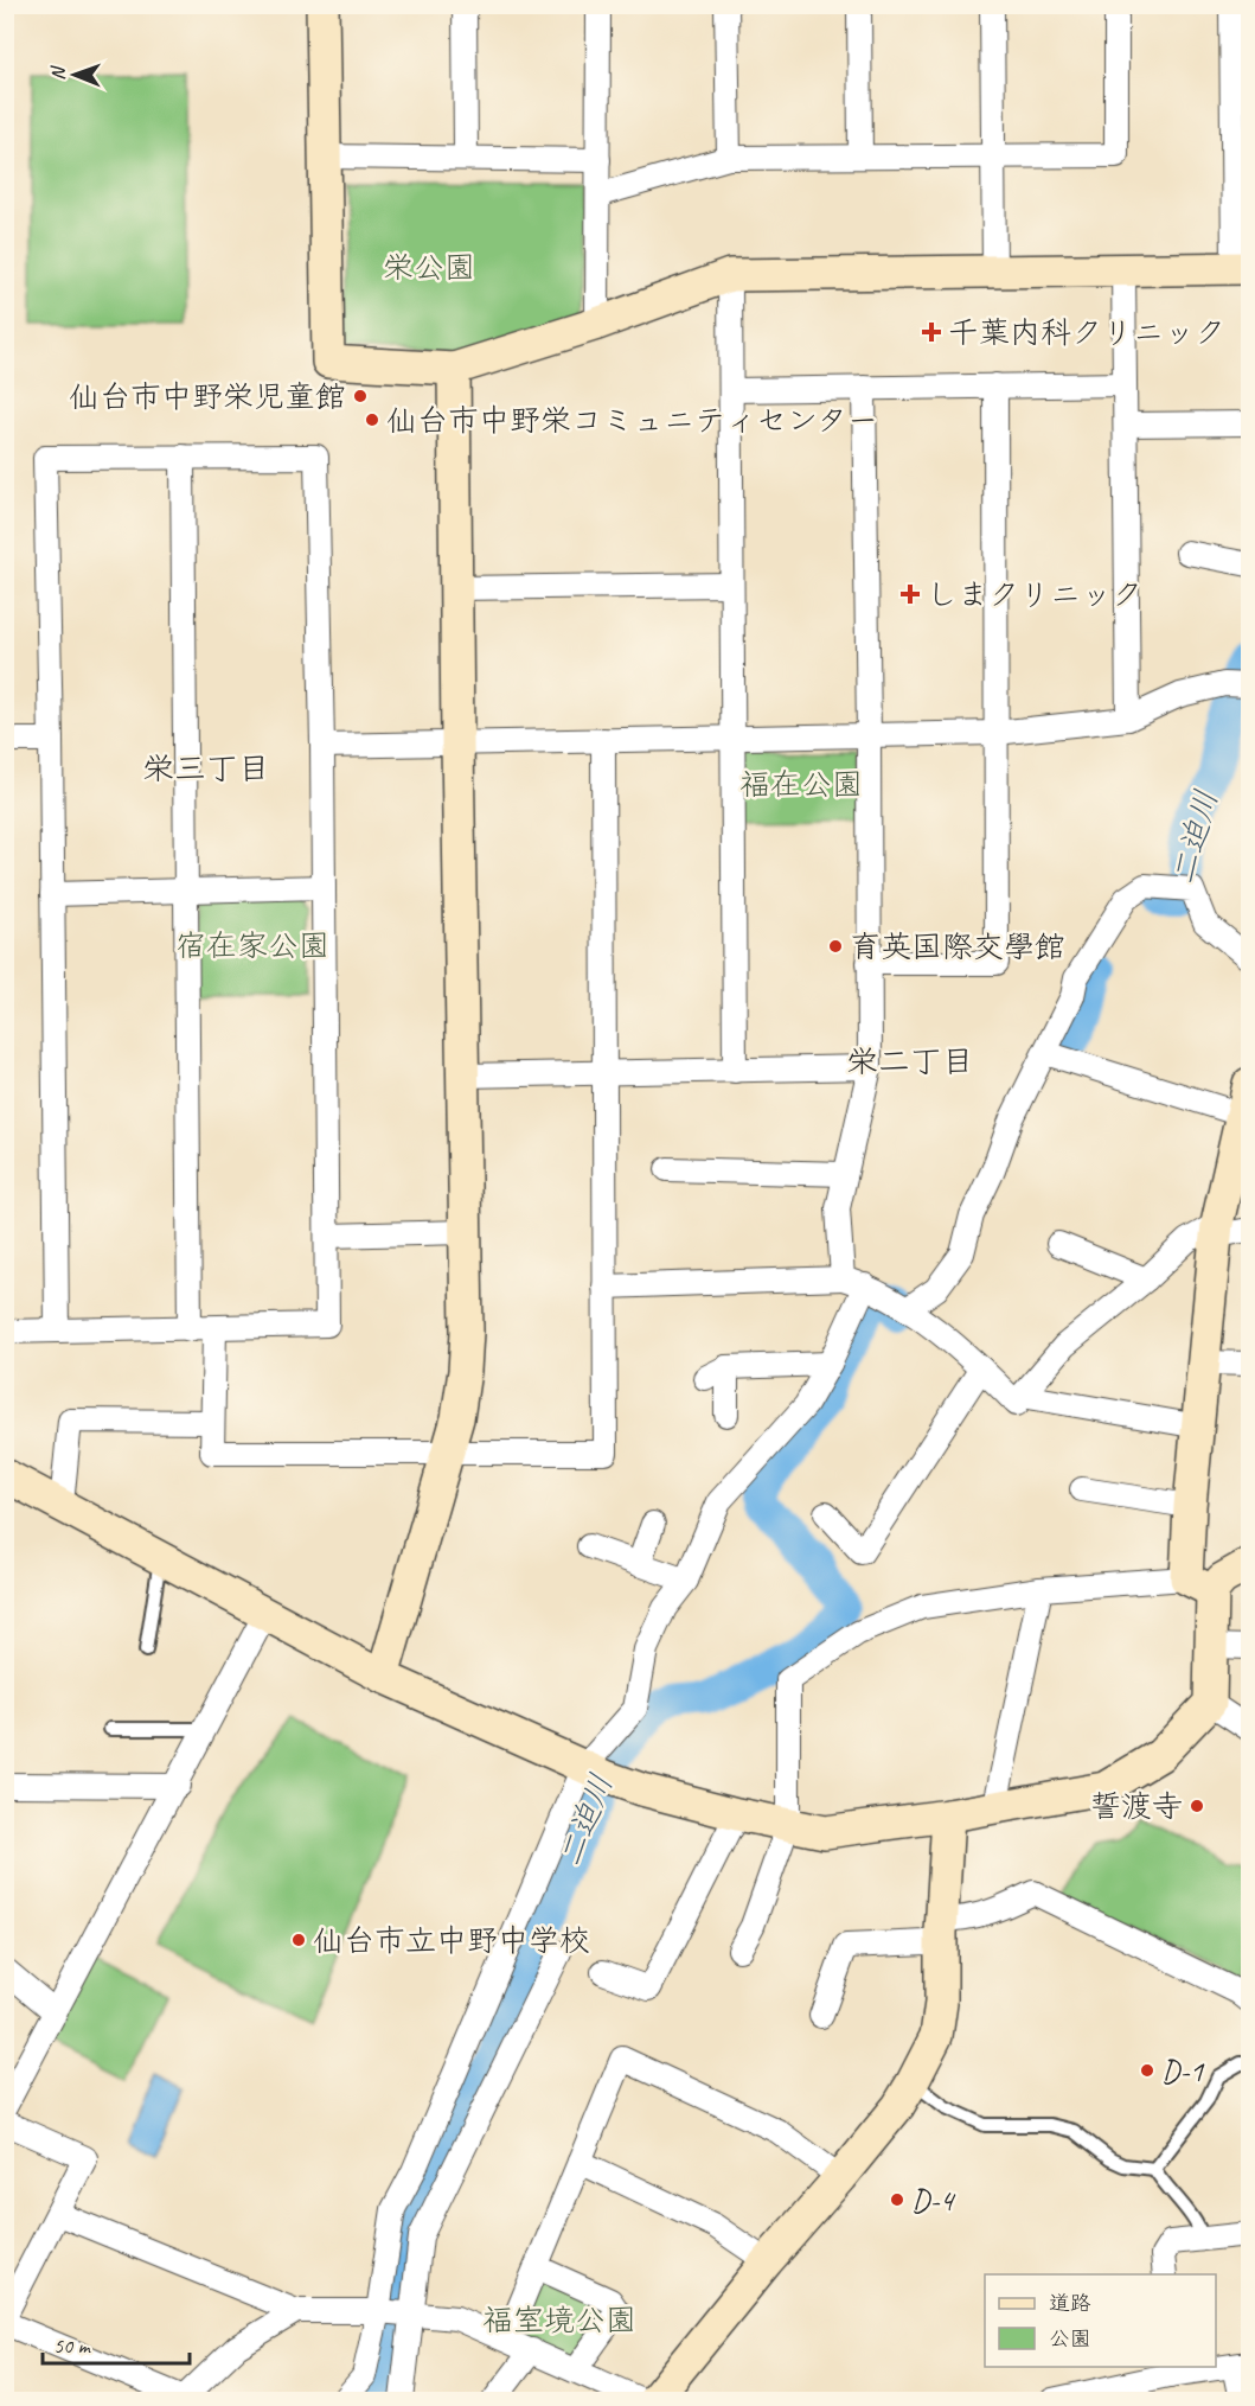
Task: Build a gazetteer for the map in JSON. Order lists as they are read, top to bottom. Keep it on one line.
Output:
{"districts":["栄三丁目","栄二丁目"],"water":["二迫川"],"parks":["栄公園","福在公園","宿在家公園","福室境公園"],"places":{"health":["千葉内科クリニック","しまクリニック"],"other":["仙台市中野栄児童館","仙台市中野栄コミュニティセンター","育英国際交學館","誓渡寺","仙台市立中野中学校","D-1","D-4"]},"legend":["道路","公園"],"scale_bar":"50 m","north":"left"}
